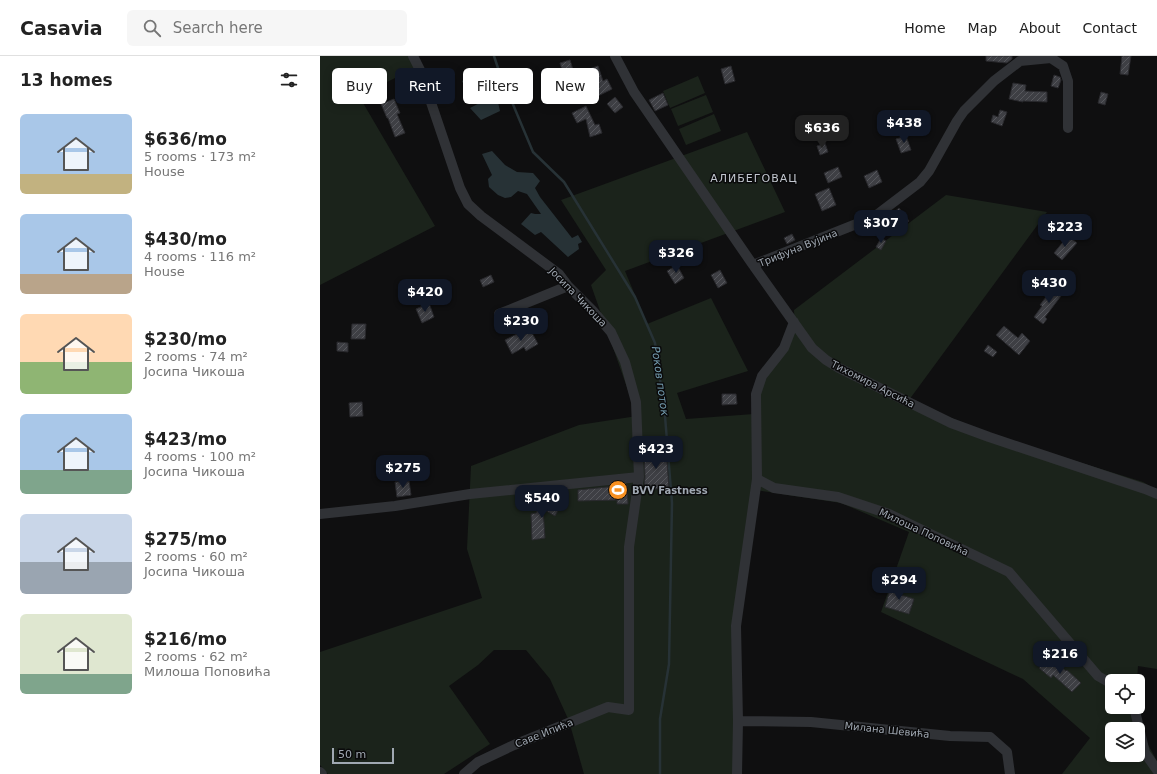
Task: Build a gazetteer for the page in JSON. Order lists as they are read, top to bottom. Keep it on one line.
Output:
{"streets":{"street":["Трифуна Вујина","Јосипа Чикоша","Тихомира Арсића","Милоша Поповића","Милана Шевића","Саве Ипића"]},"crossings":[["Трифуна Вујина","Тихомира Арсића"],["Јосипа Чикоша","Саве Ипића"]],"districts":["АЛИБЕГОВАЦ"],"water":["Роков поток"],"places":{"sports":["BVV Fastness"]},"scale_bar":"50 m","page":{"header":"Casavia","search":"Search here","nav":["Home","Map","About","Contact"],"heading":"13 homes","chip":["Buy","Rent","Filters","New"],"list":[{"name":"$636/mo","note":"5 rooms · 173 m² · House"},{"name":"$430/mo","note":"4 rooms · 116 m² · House"},{"name":"$230/mo","note":"2 rooms · 74 m² · Јосипа Чикоша"},{"name":"$423/mo","note":"4 rooms · 100 m² · Јосипа Чикоша"},{"name":"$275/mo","note":"2 rooms · 60 m² · Јосипа Чикоша"},{"name":"$216/mo","note":"2 rooms · 62 m² · Милоша Поповића"}],"price":["$438","$636","$307","$223","$326","$430","$420","$230","$423","$275","$540","$294","$216"],"scale":"50 m"}}
